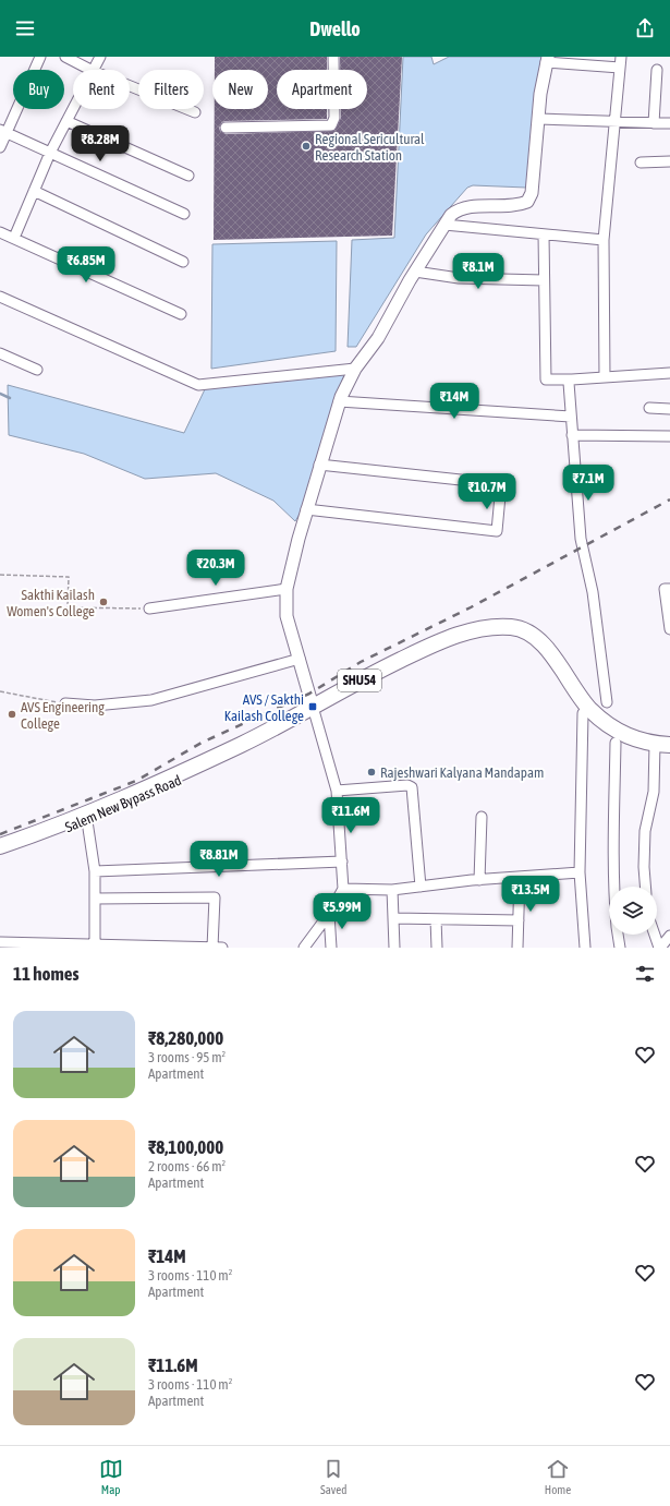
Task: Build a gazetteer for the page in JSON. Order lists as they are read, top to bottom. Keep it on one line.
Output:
{"streets":{"main road":["SHU54","Salem New Bypass Road"]},"places":{"other":["Regional Sericultural Research Station","Sakthi Kailash Women's College","AVS Engineering College","Rajeshwari Kalyana Mandapam"],"transit":["AVS / Sakthi Kailash College"]},"page":{"header":"Dwello","chip":["Buy","Rent","Filters","New","Apartment"],"price":["₹8.28M","₹6.85M","₹8.1M","₹14M","₹7.1M","₹10.7M","₹20.3M","₹11.6M","₹8.81M","₹13.5M","₹5.99M"],"heading":"11 homes","list":[{"name":"₹8,280,000","note":"3 rooms · 95 m² · Apartment"},{"name":"₹8,100,000","note":"2 rooms · 66 m² · Apartment"},{"name":"₹14M","note":"3 rooms · 110 m² · Apartment"},{"name":"₹11.6M","note":"3 rooms · 110 m² · Apartment"}],"tabs":["Map","Saved","Home"]}}
